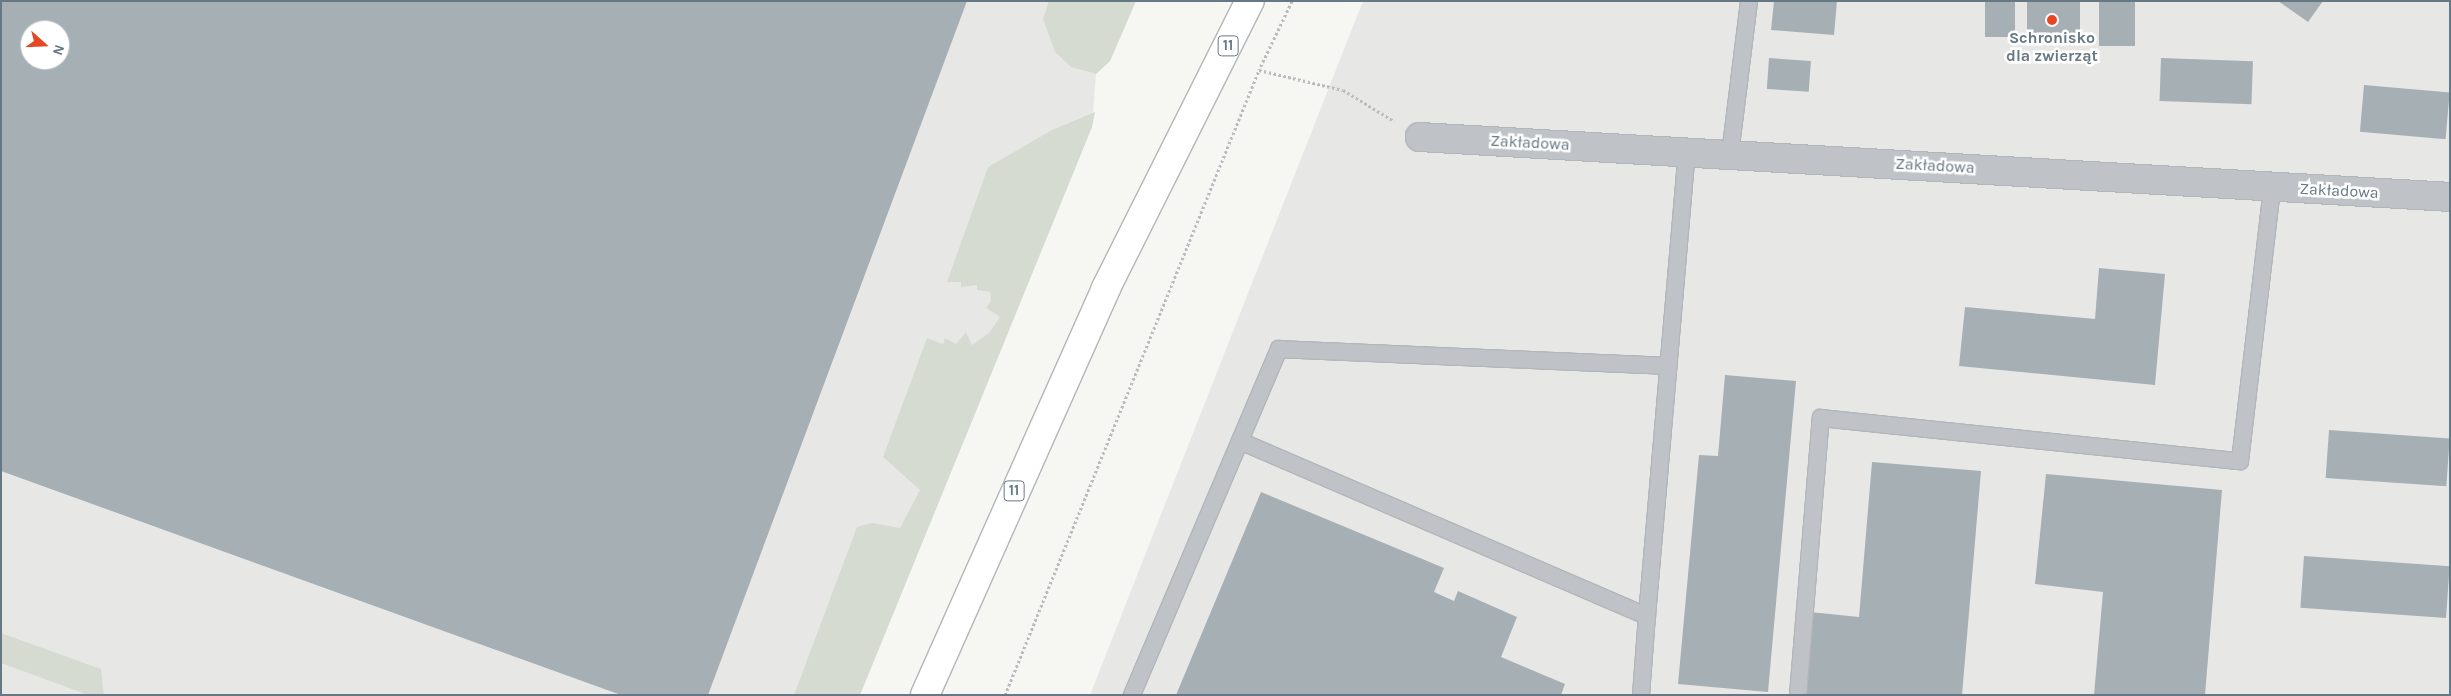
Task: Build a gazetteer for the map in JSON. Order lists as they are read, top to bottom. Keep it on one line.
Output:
{"streets":{"highway":["11"],"street":["Zakładowa"]},"places":["Schronisko dla zwierząt"],"north":"right"}
